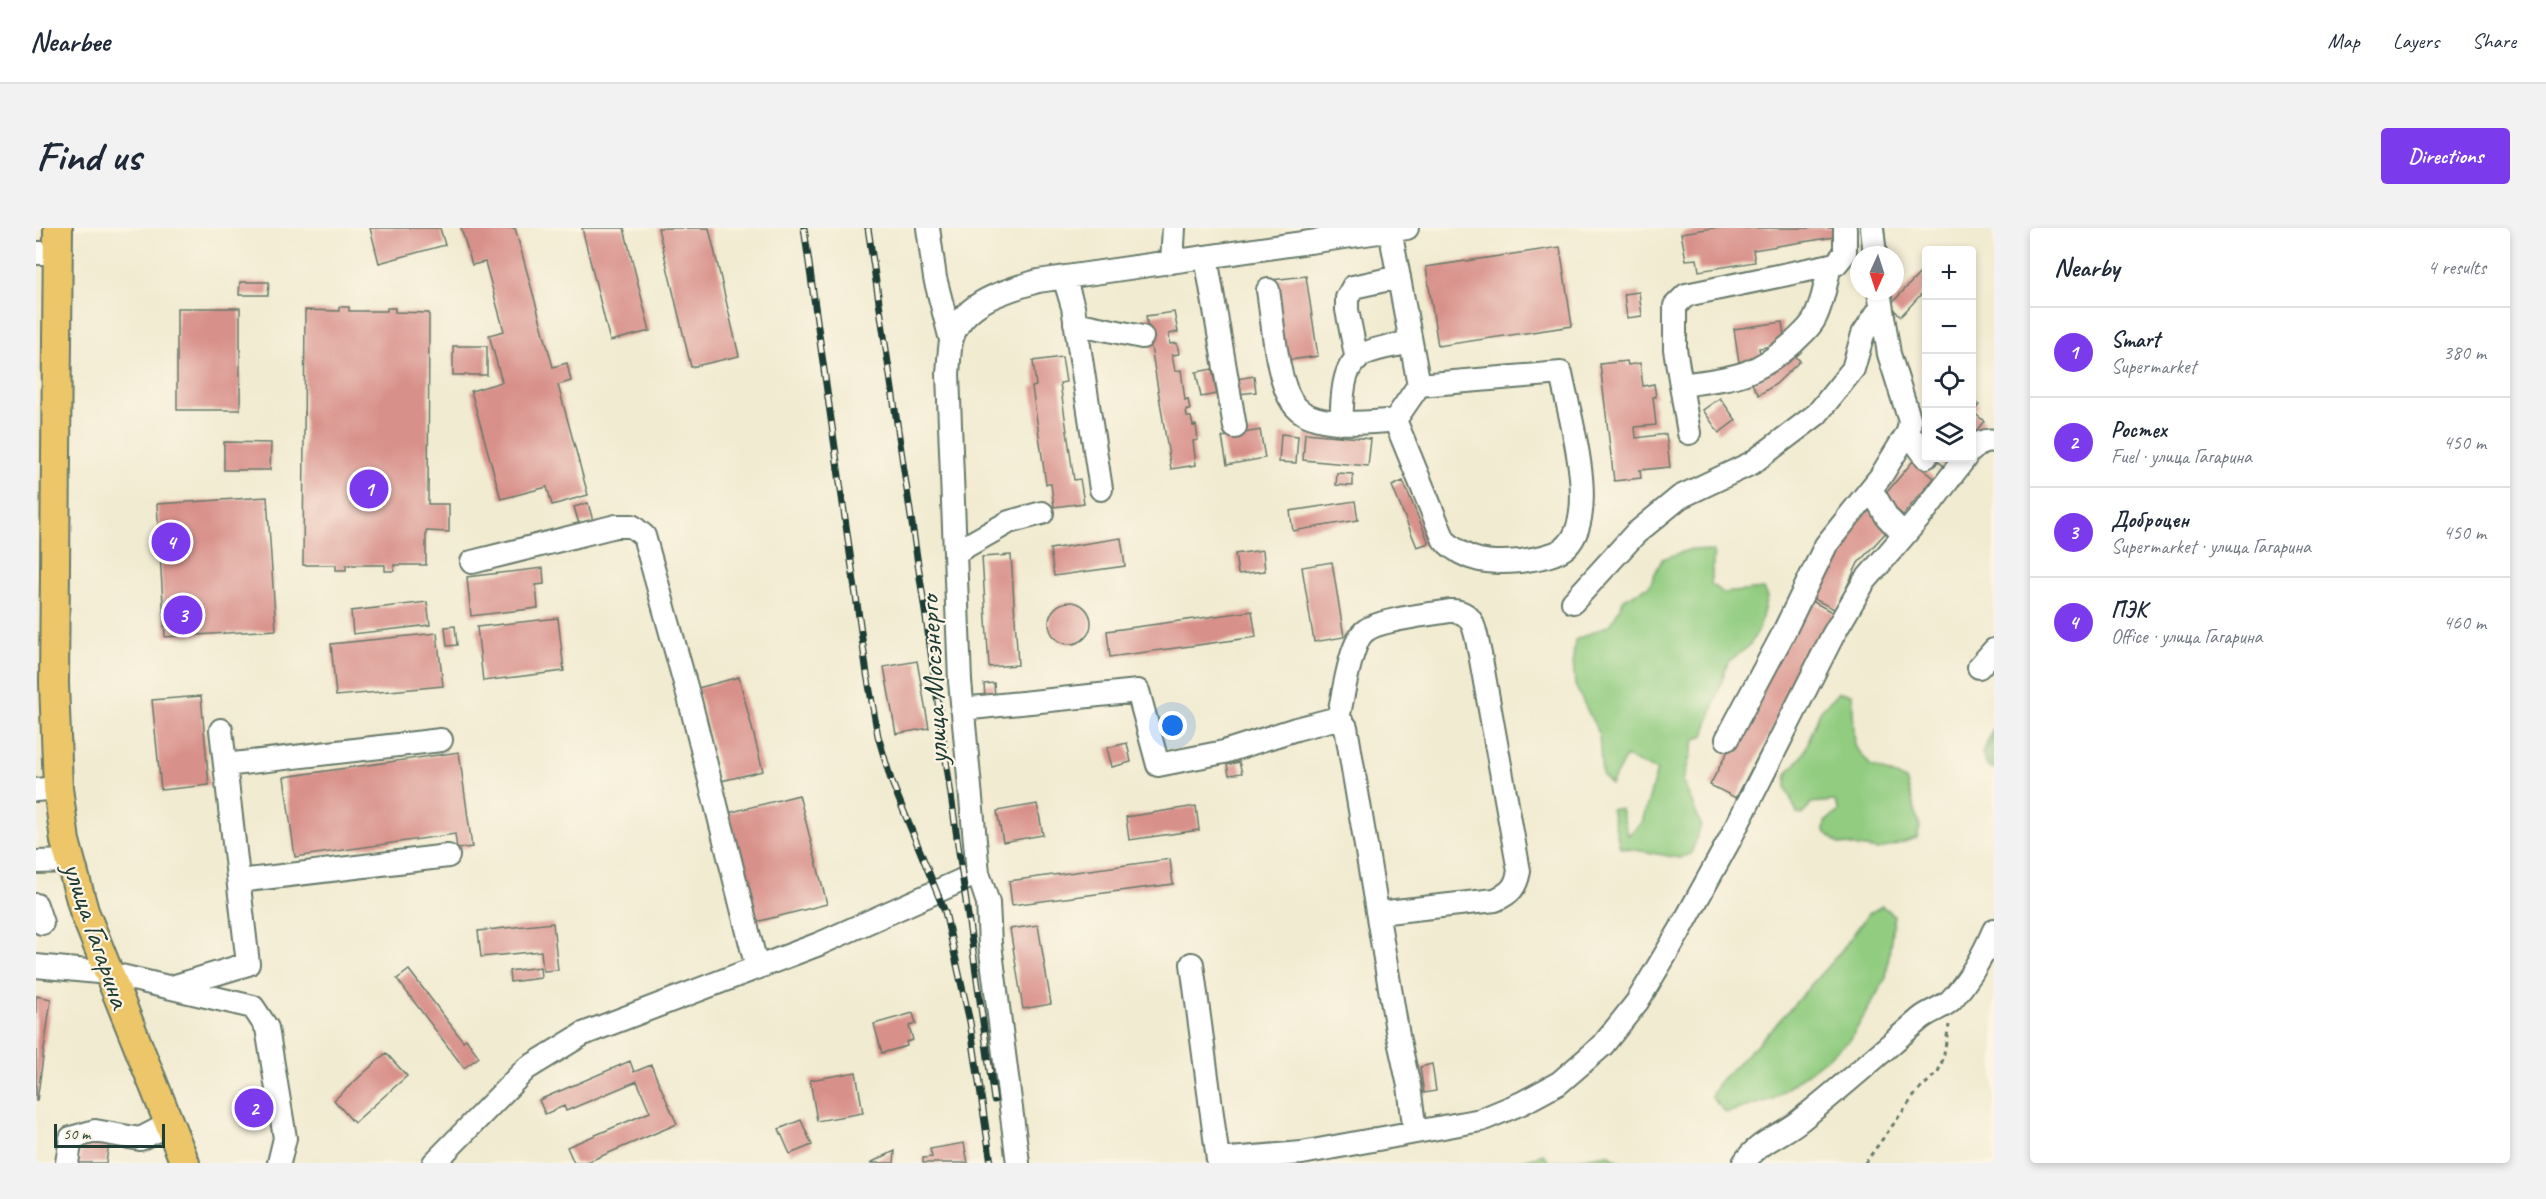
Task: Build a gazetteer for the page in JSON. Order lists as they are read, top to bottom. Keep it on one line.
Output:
{"streets":{"main road":["улица Гагарина"],"street":["улица Мосэнерго"]},"scale_bar":"50 m","north":"bottom","page":{"header":"Nearbee","nav":["Map","Layers","Share"],"buttons":"Directions","title":"Find us","heading":["Nearby","4 results"],"map_buttons":["+","−"],"list":[{"mark":"1","name":"Smart","note":"Supermarket","value":"380 m"},{"mark":"2","name":"Ростех","note":"Fuel · улица Гагарина","value":"450 m"},{"mark":"3","name":"Доброцен","note":"Supermarket · улица Гагарина","value":"450 m"},{"mark":"4","name":"ПЭК","note":"Office · улица Гагарина","value":"460 m"}],"pins":["1","4","3","2"],"scale":"50 m"}}
